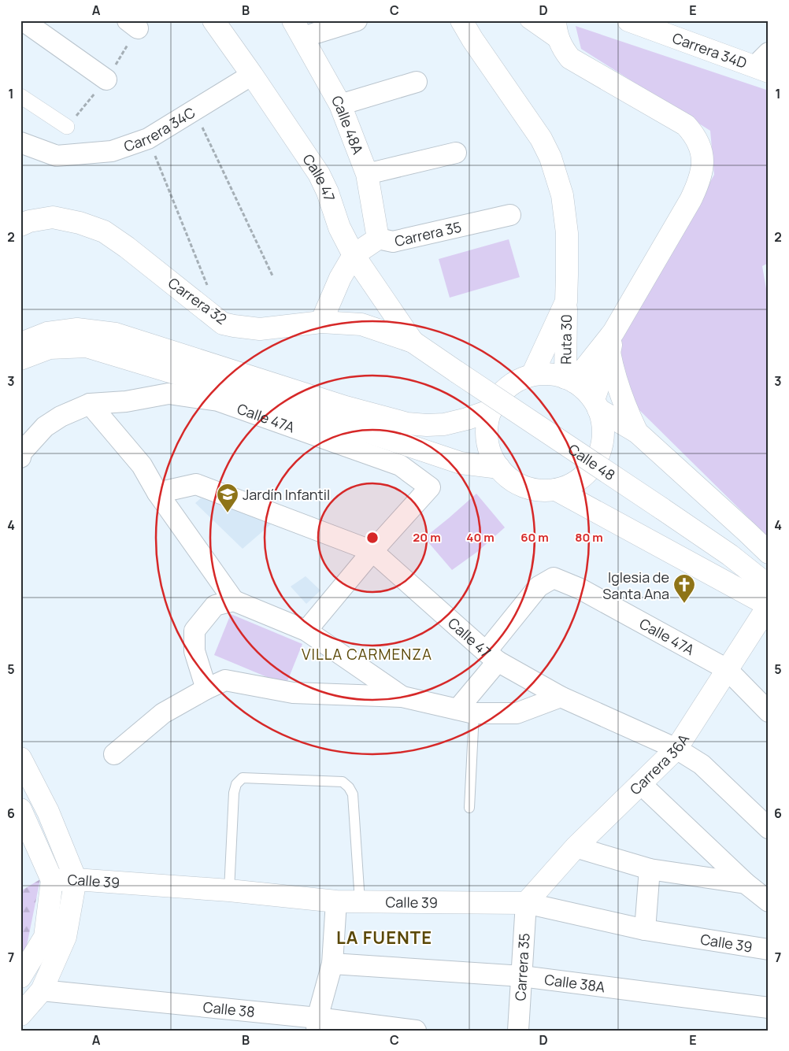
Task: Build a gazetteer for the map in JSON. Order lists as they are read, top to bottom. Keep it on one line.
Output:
{"streets":{"main road":["Carrera 34D","Calle 48A","Calle 47","Carrera 35","Carrera 32","Ruta 30","Calle 48","Carrera 36A","Calle 39"],"street":["Carrera 34C","Calle 47A","Calle 38A","Calle 38"]},"crossings":[["Calle 48A","Carrera 35"],["Carrera 34C","Calle 47"],["Calle 47","Carrera 35"],["Calle 47","Carrera 32"],["Calle 47","Calle 47A"],["Calle 47","Calle 48"],["Calle 47","Carrera 36A"],["Carrera 35","Carrera 32"],["Carrera 35","Carrera 36A"],["Carrera 35","Calle 39"],["Carrera 35","Calle 38A"],["Carrera 32","Calle 48"],["Calle 47A","Carrera 36A"],["Carrera 36A","Calle 39"]],"districts":["VILLA CARMENZA","LA FUENTE"],"places":{"school or university":["Jardín Infantil"],"church":["Iglesia de Santa Ana"]},"grid":{"columns":["A","B","C","D","E"],"rows":["1","2","3","4","5","6","7"]},"rings":["20 m","40 m","60 m","80 m"]}
